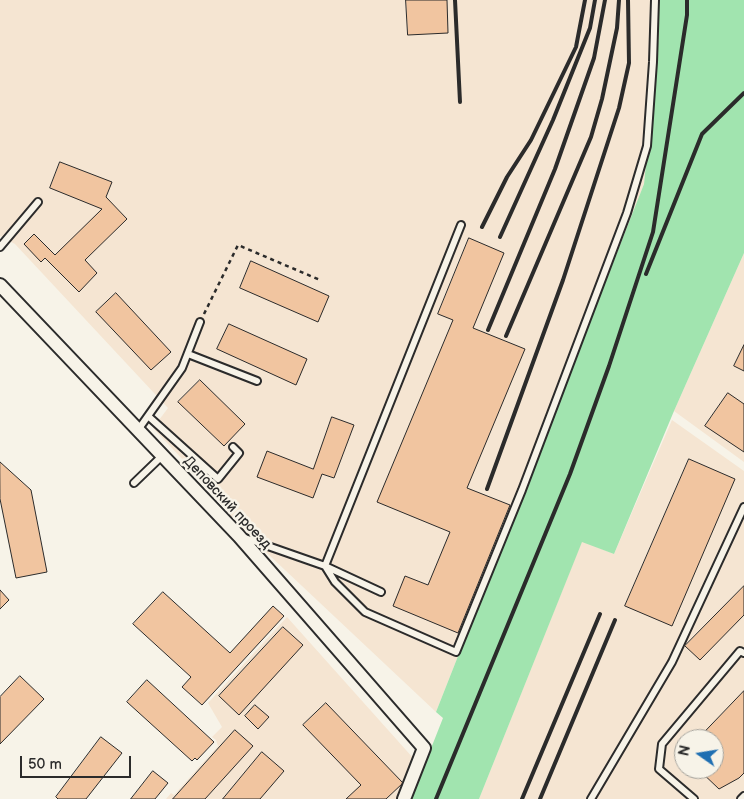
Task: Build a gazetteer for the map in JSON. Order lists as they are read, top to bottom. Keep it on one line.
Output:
{"streets":{"street":["Деповский проезд"]},"scale_bar":"50 m","north":"left"}
